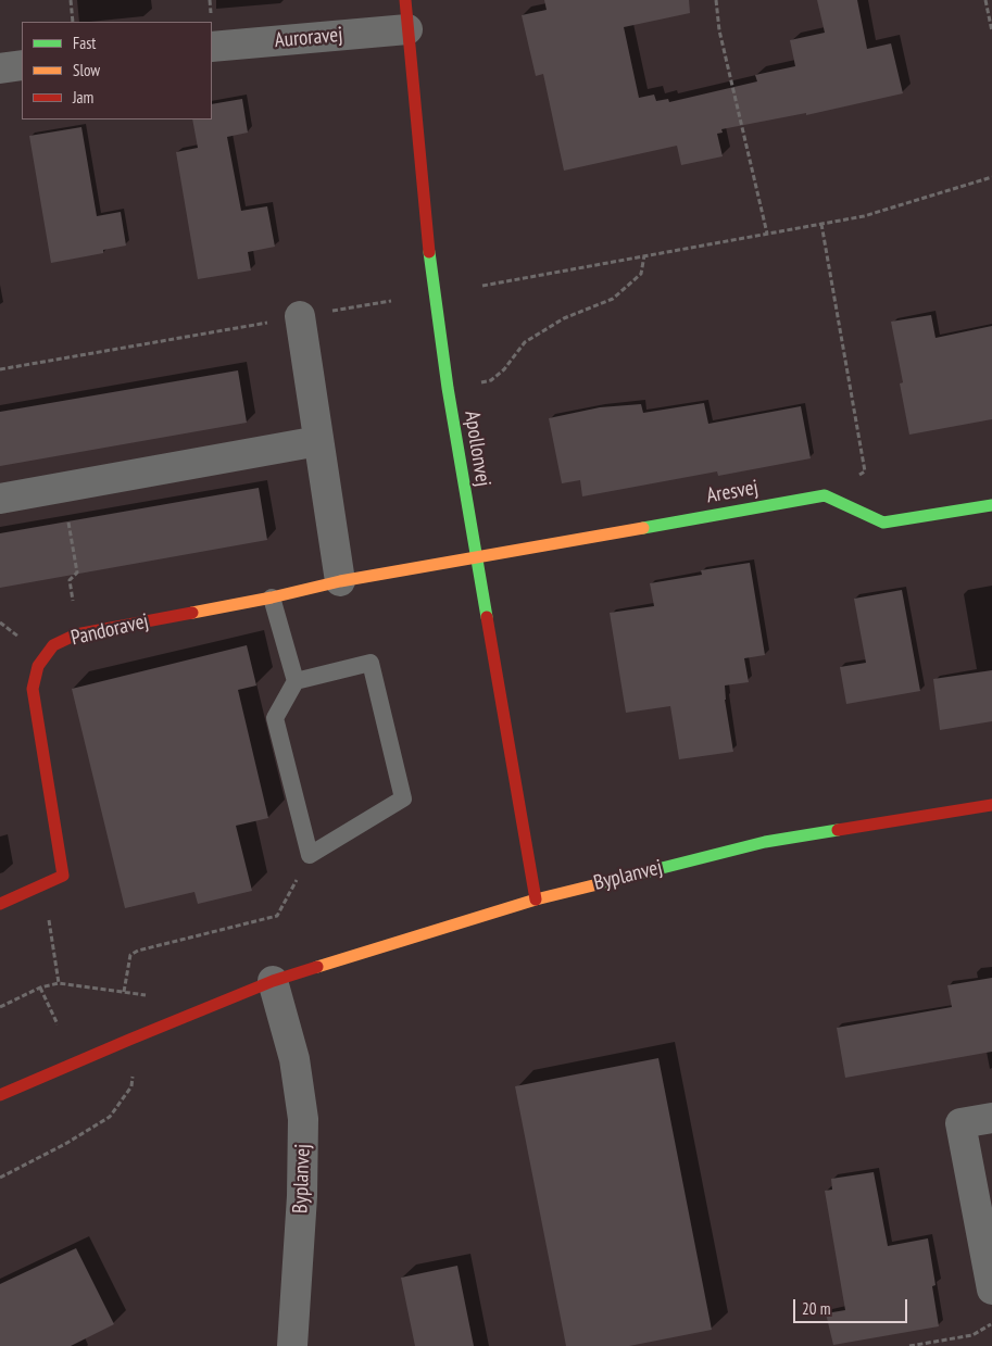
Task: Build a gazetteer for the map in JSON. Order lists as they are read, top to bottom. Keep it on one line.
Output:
{"streets":{"street":["Auroravej","Apollonvej","Aresvej","Pandoravej","Byplanvej"]},"crossings":[["Auroravej","Apollonvej"],["Apollonvej","Aresvej"],["Apollonvej","Pandoravej"],["Apollonvej","Byplanvej"],["Aresvej","Pandoravej"]],"legend":["Fast","Slow","Jam"],"scale_bar":"20 m"}
